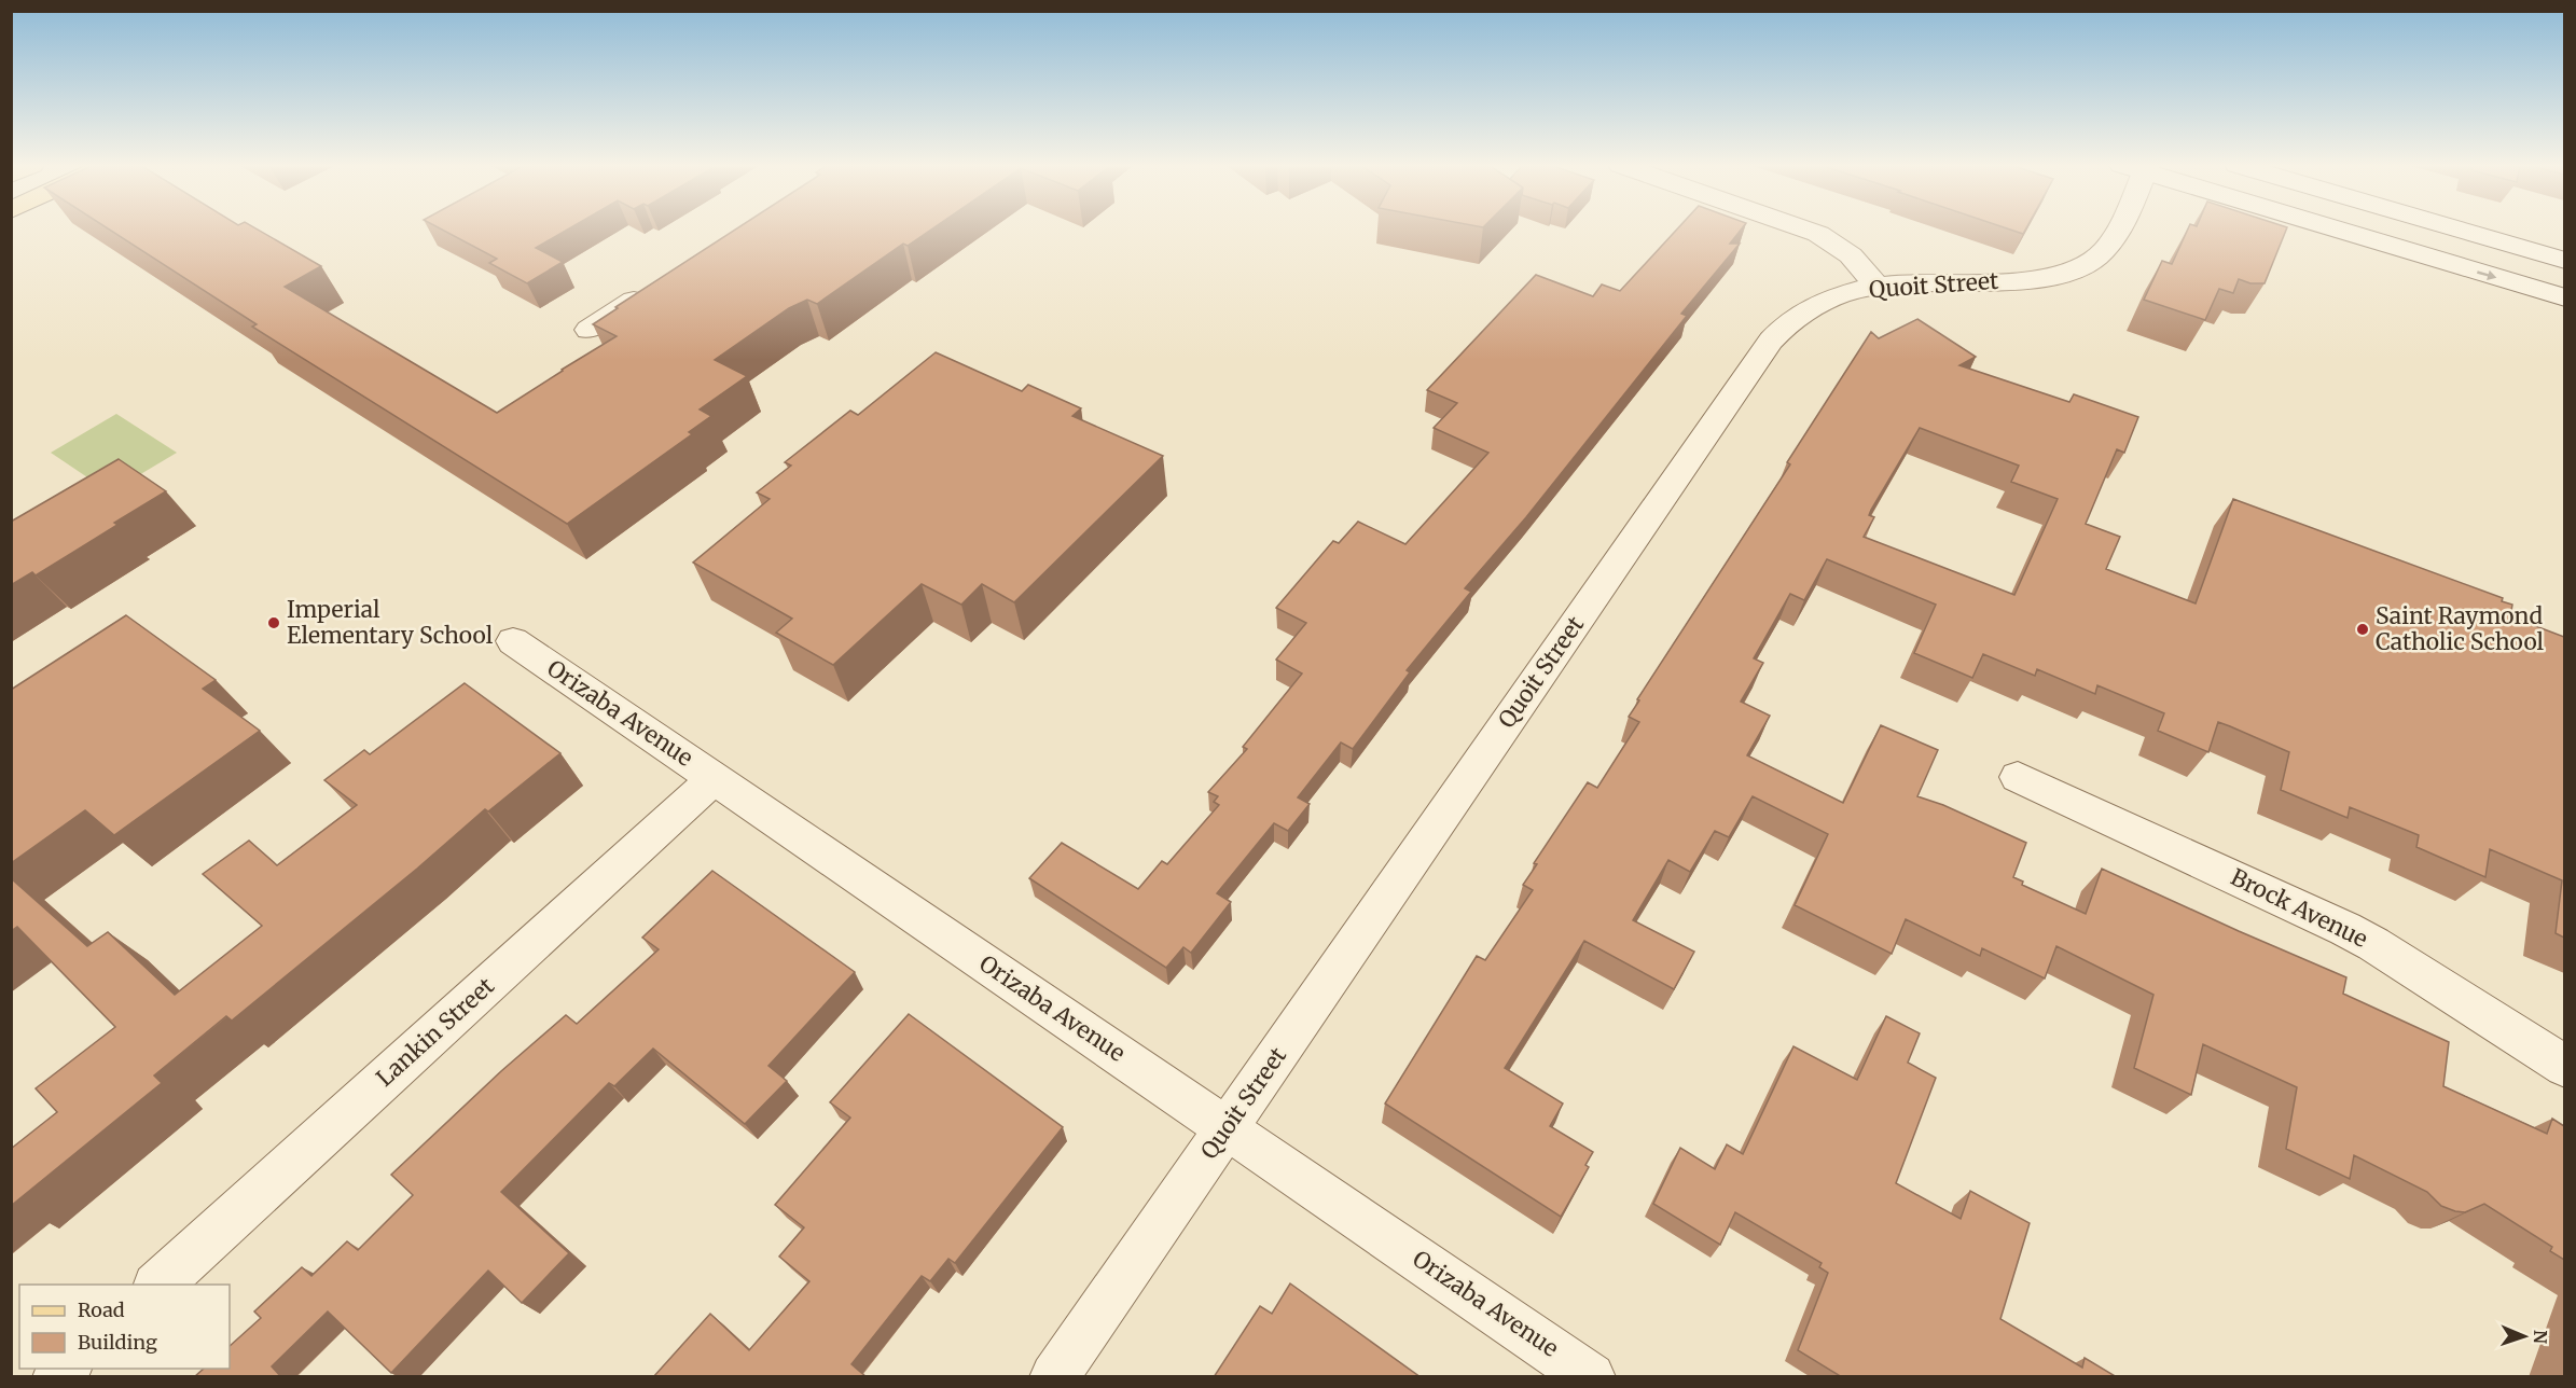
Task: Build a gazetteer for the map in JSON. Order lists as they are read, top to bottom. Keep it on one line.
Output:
{"streets":{"street":["Quoit Street","Orizaba Avenue","Brock Avenue","Lankin Street"]},"crossings":[["Quoit Street","Orizaba Avenue"],["Orizaba Avenue","Lankin Street"]],"places":["Imperial Elementary School","Saint Raymond Catholic School"],"legend":["Road","Building"],"north":"right"}
